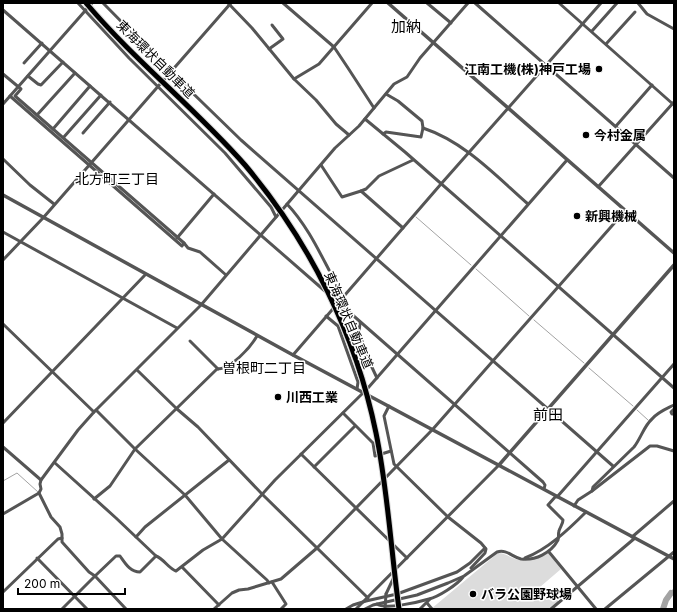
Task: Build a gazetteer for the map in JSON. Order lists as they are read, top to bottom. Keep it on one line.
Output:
{"streets":{"highway":["東海環状自動車道"]},"districts":["加納","北方町三丁目","曽根町二丁目","前田"],"places":["江南工機(株)神戸工場","今村金属","新興機械","川西工業","バラ公園野球場"],"scale_bar":"200 m"}
